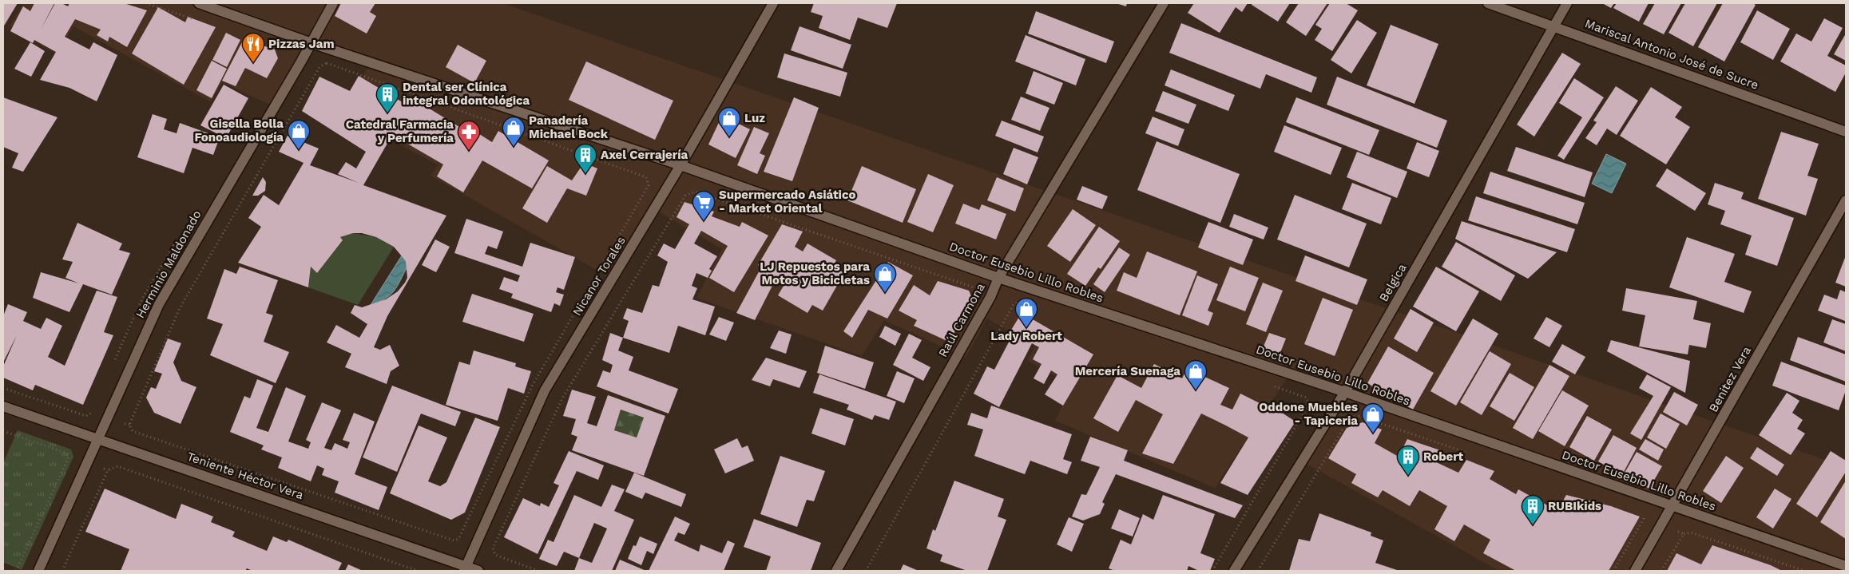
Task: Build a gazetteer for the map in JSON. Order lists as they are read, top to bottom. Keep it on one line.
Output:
{"streets":{"street":["Mariscal Antonio José de Sucre","Herminio Maldonado","Doctor Eusebio Lillo Robles","Nicanor Torales","Belgica","Raúl Carmona","Benitez Vera","Teniente Héctor Vera"]},"crossings":[["Mariscal Antonio José de Sucre","Belgica"],["Herminio Maldonado","Doctor Eusebio Lillo Robles"],["Herminio Maldonado","Teniente Héctor Vera"],["Doctor Eusebio Lillo Robles","Nicanor Torales"],["Doctor Eusebio Lillo Robles","Belgica"],["Doctor Eusebio Lillo Robles","Raúl Carmona"],["Doctor Eusebio Lillo Robles","Benitez Vera"],["Nicanor Torales","Teniente Héctor Vera"]],"places":{"restaurant":["Pizzas Jam"],"building":["Dental ser Clínica integral Odontológica","Axel Cerrajería","Robert","RUBIkids"],"shop":["Luz","Panadería Michael Bock","Gisella Bolla Fonoaudiología","LJ Repuestos para Motos y Bicicletas","Lady Robert","Mercería Suenaga","Oddone Muebles - Tapiceria"],"pharmacy":["Catedral Farmacia y Perfumería"],"supermarket":["Supermercado Asiático - Market Oriental"]}}
